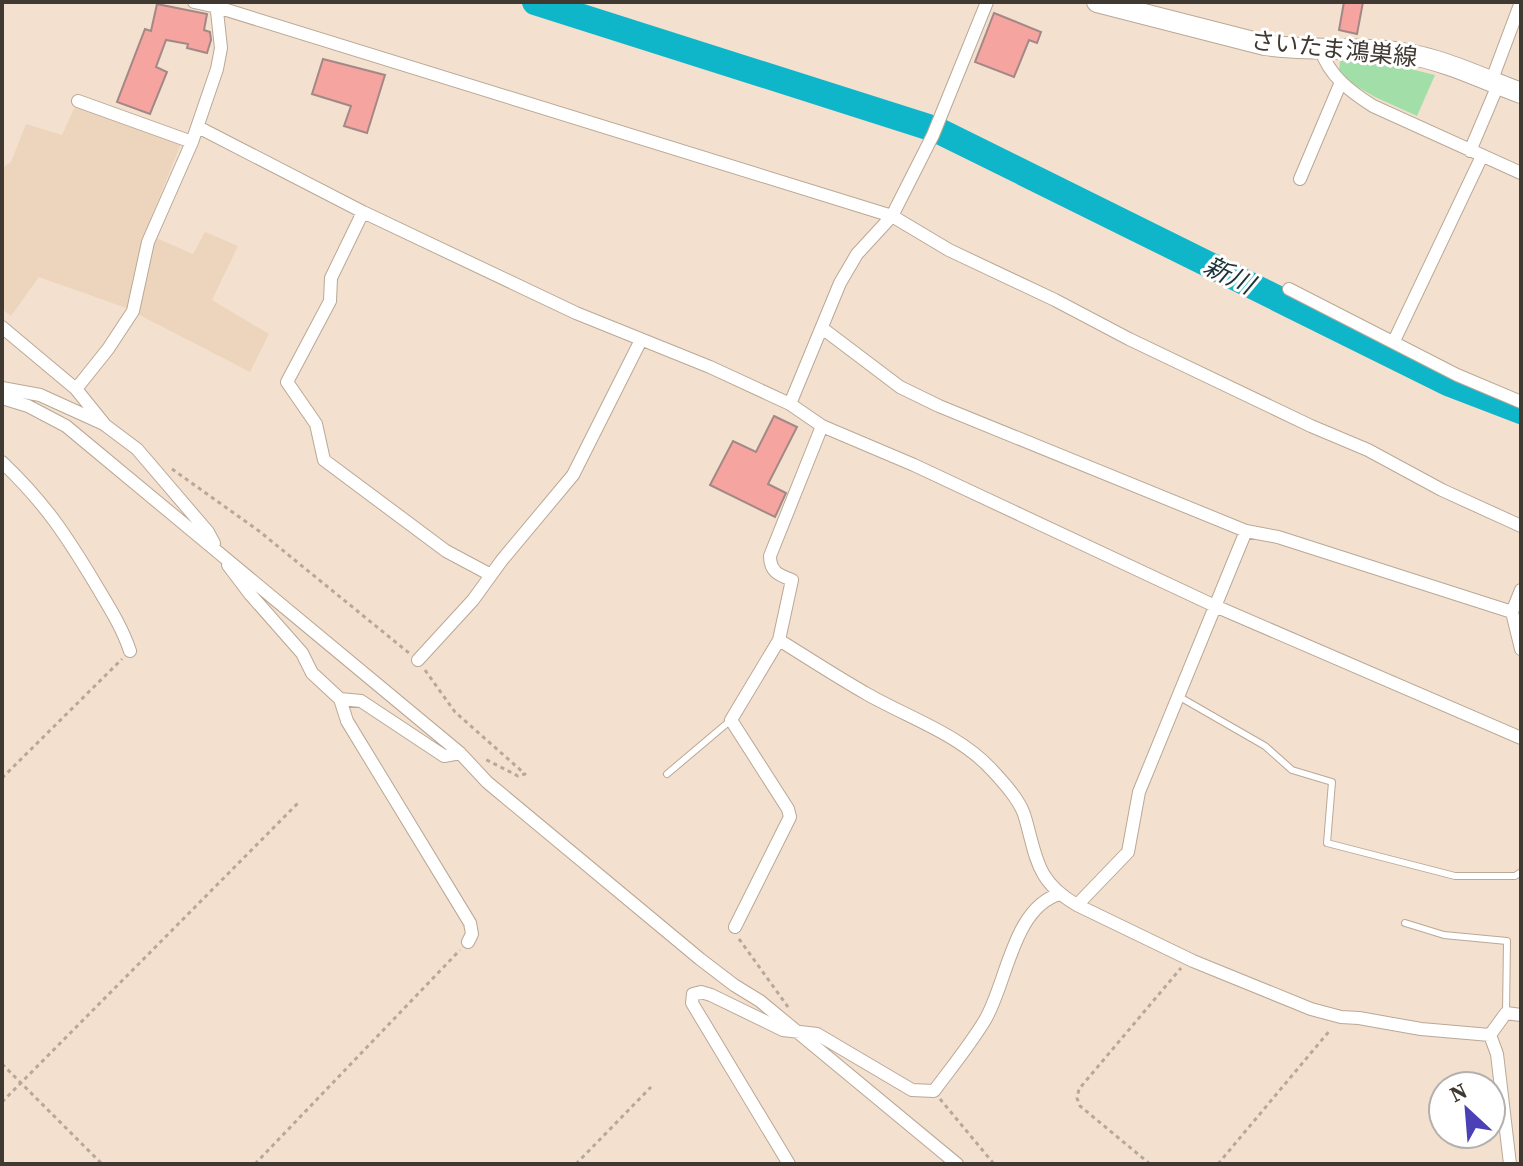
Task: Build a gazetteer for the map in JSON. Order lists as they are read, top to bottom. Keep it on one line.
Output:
{"streets":{"main road":["さいたま鴻巣線"]},"water":["新川"],"north":"top left"}
